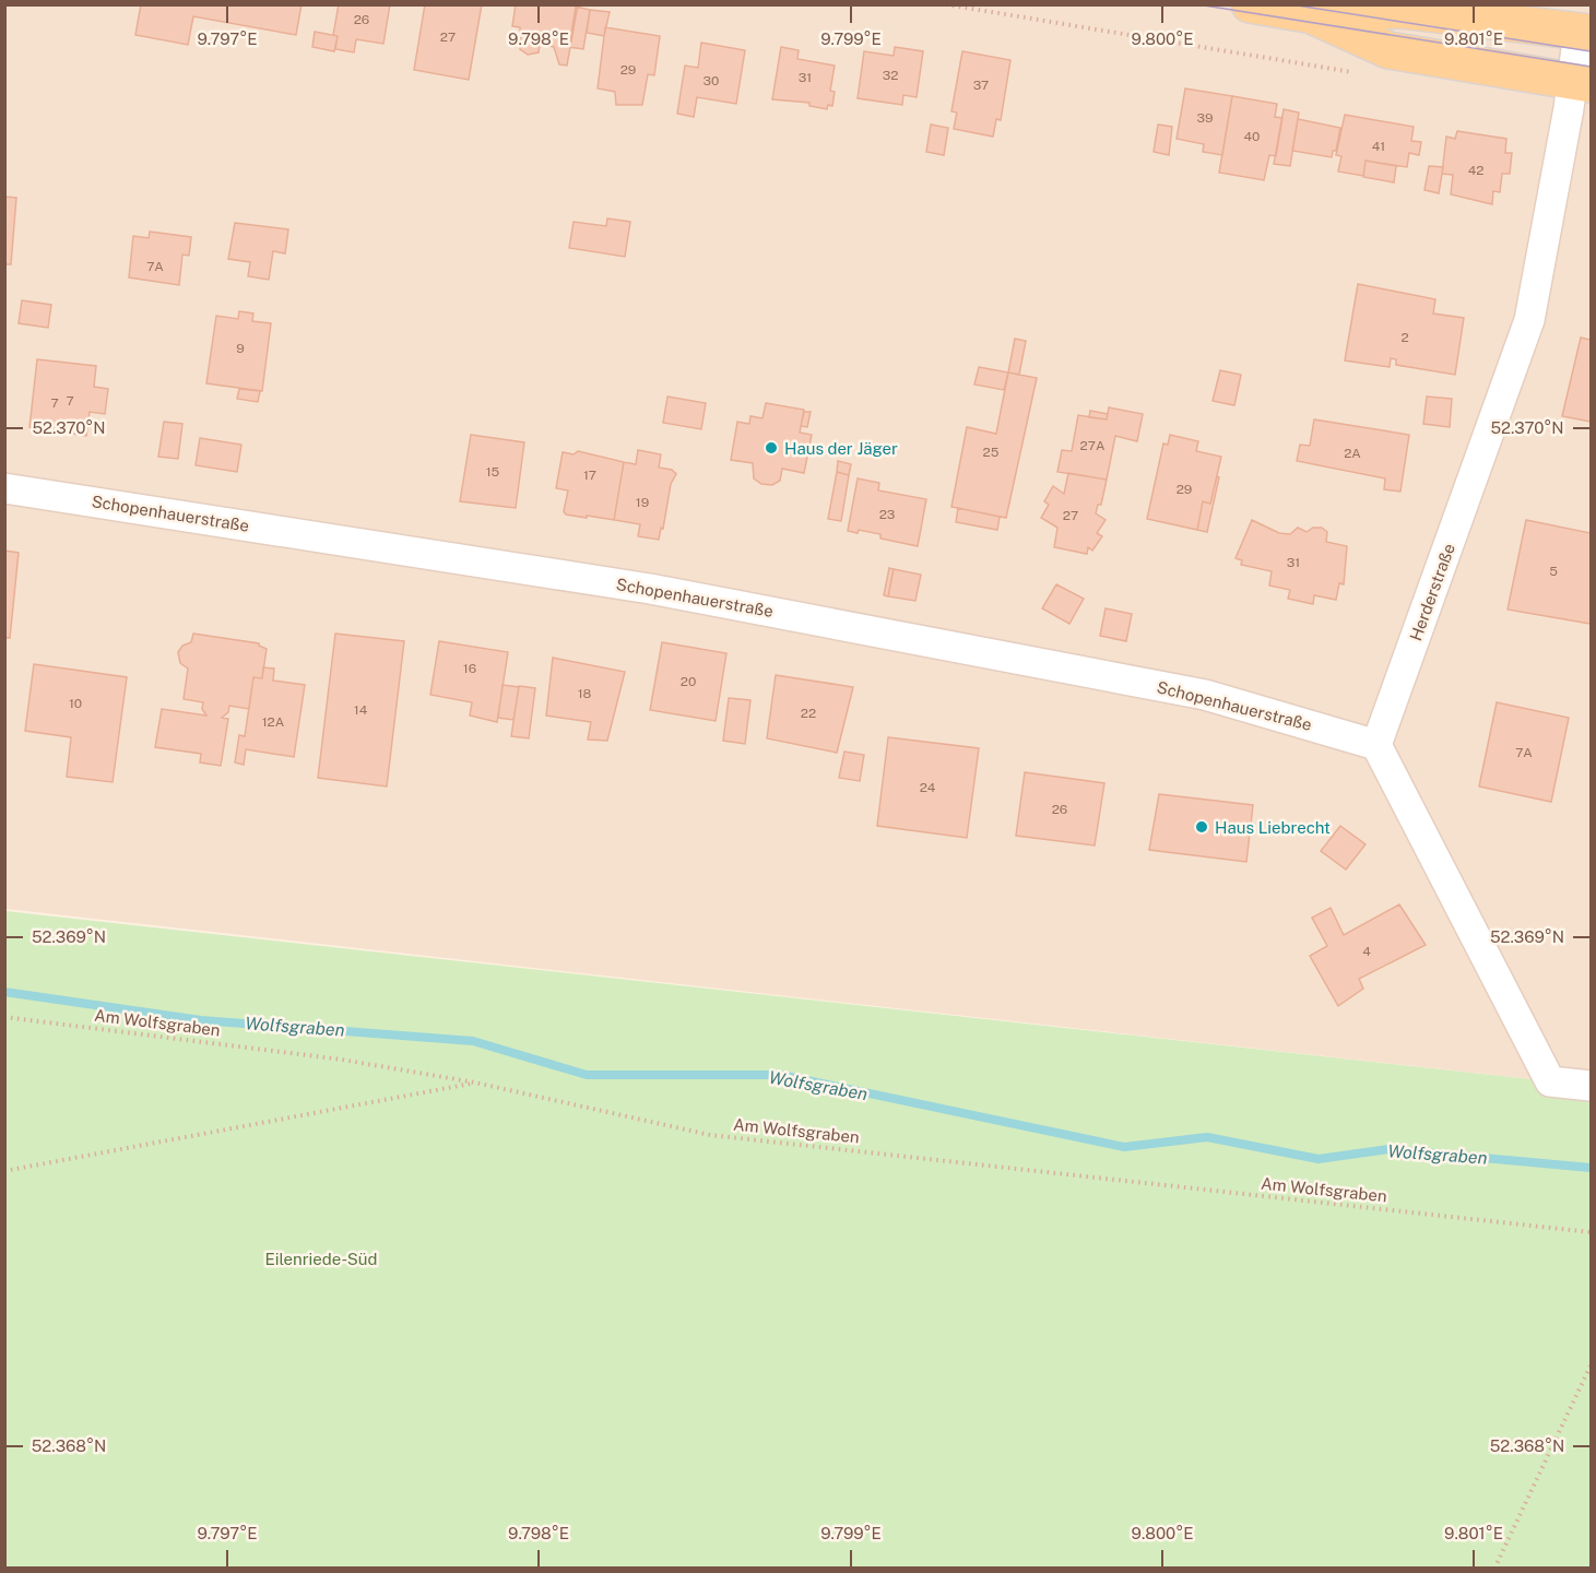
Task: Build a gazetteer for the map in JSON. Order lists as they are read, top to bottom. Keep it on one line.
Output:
{"streets":{"street":["Schopenhauerstraße","Herderstraße"],"path":["Am Wolfsgraben"]},"crossings":[["Schopenhauerstraße","Herderstraße"]],"water":["Wolfsgraben"],"parks":["Eilenriede-Süd"],"places":["Haus der Jäger","Haus Liebrecht"],"house_numbers":["26","27","29","32","31","30","37","39","40","41","42","7A","2","9","7","7","27A","25","2A","15","17","29","19","23","27","31","5","16","20","18","10","14","22","12A","7A","24","26","4"],"coordinates":["9.797°E","9.798°E","9.799°E","9.800°E","9.801°E","52.370°N","52.369°N","52.368°N"]}
